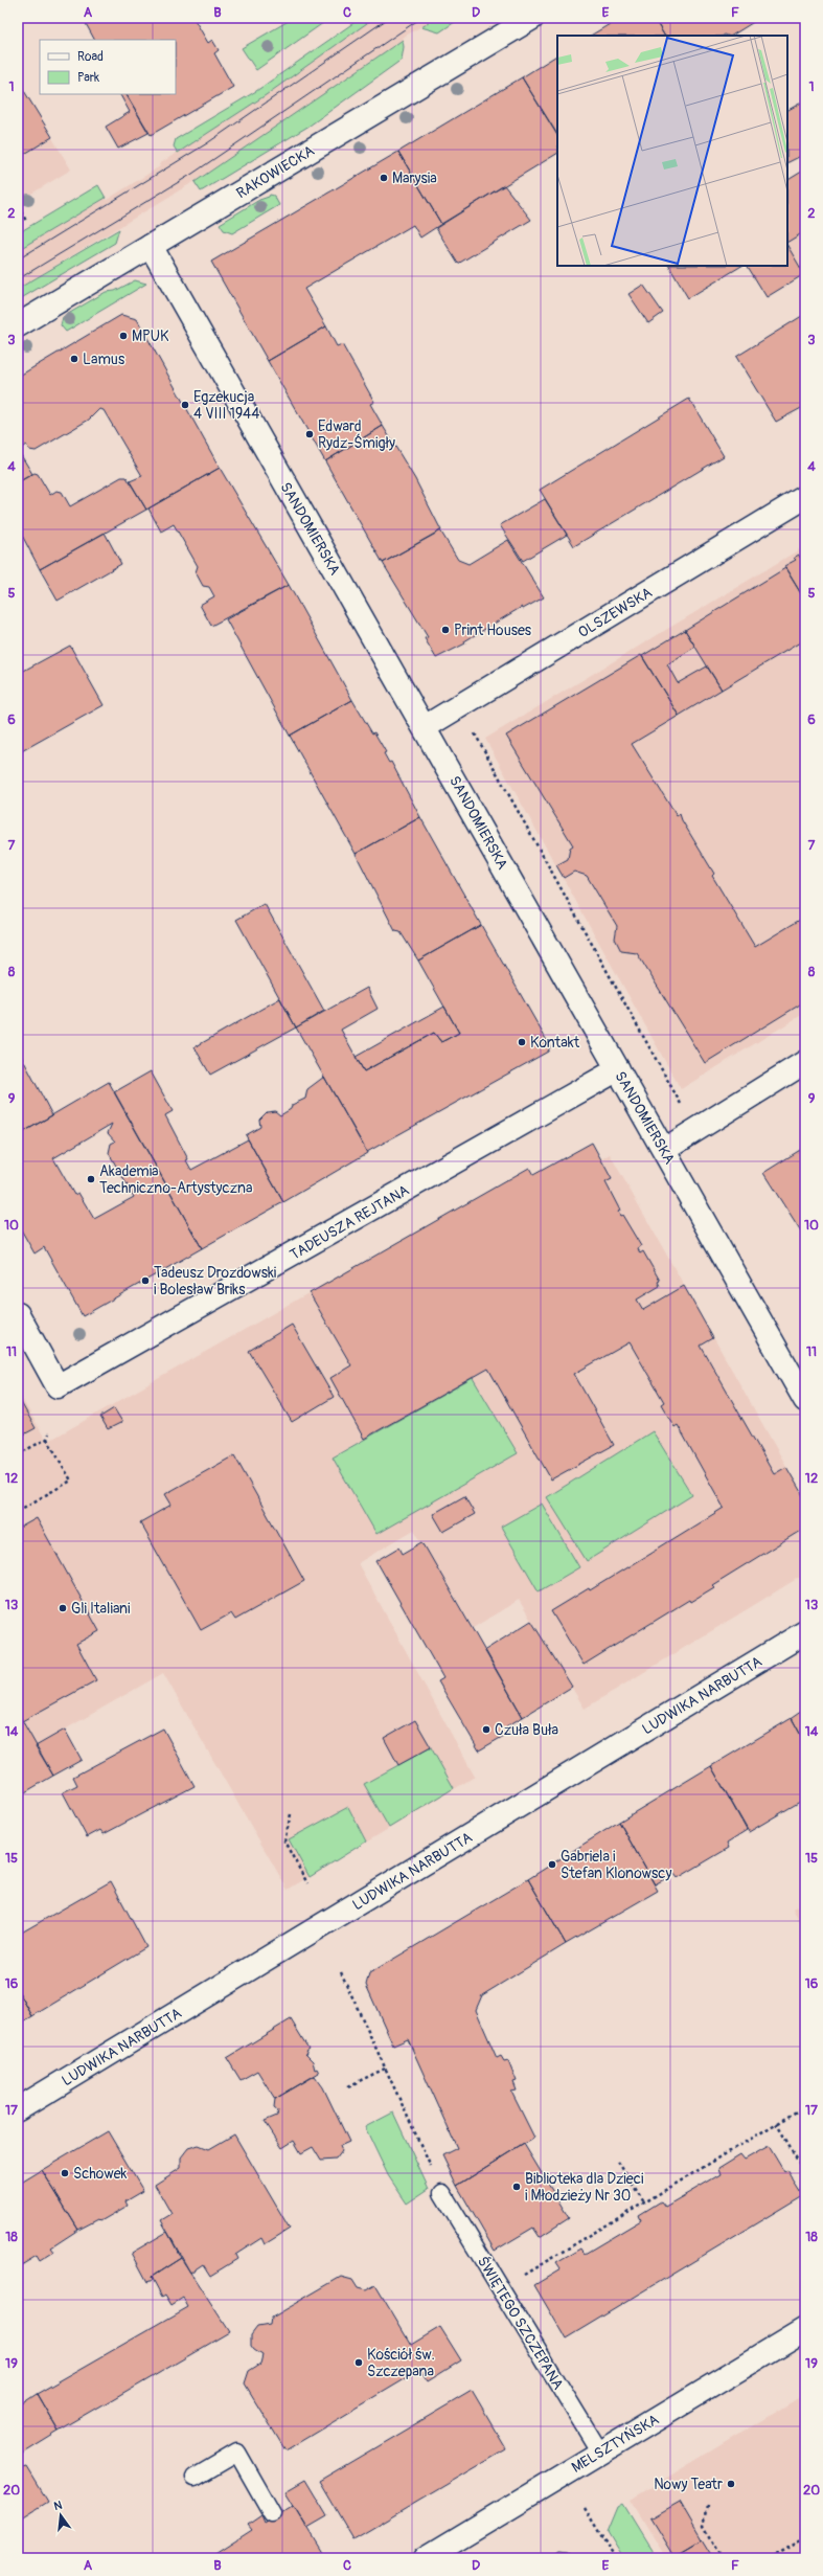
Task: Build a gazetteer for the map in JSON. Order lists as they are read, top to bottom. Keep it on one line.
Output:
{"streets":{"street":["RAKOWIECKA","SANDOMIERSKA","OLSZEWSKA","TADEUSZA REJTANA","LUDWIKA NARBUTTA","MELSZTYŃSKA"],"lane":["ŚWIĘTEGO SZCZEPANA"]},"crossings":[["RAKOWIECKA","SANDOMIERSKA"],["SANDOMIERSKA","OLSZEWSKA"],["SANDOMIERSKA","TADEUSZA REJTANA"],["ŚWIĘTEGO SZCZEPANA","MELSZTYŃSKA"]],"places":["Marysia","MPUK","Lamus","Egzekucja 4 VIII 1944","Edward Rydz-Śmigły","Print Houses","Kontakt","Akademia Techniczno-Artystyczna","Tadeusz Drozdowski i Bolesław Briks","Gli Italiani","Czuła Buła","Gabriela i Stefan Klonowscy","Schowek","Biblioteka dla Dzieci i Młodzieży Nr 30","Kościół św. Szczepana","Nowy Teatr"],"legend":["Road","Park"],"north":"top","grid":{"columns":["A","B","C","D","E","F"],"rows":["1","2","3","4","5","6","7","8","9","10","11","12","13","14","15","16","17","18","19","20"]}}
